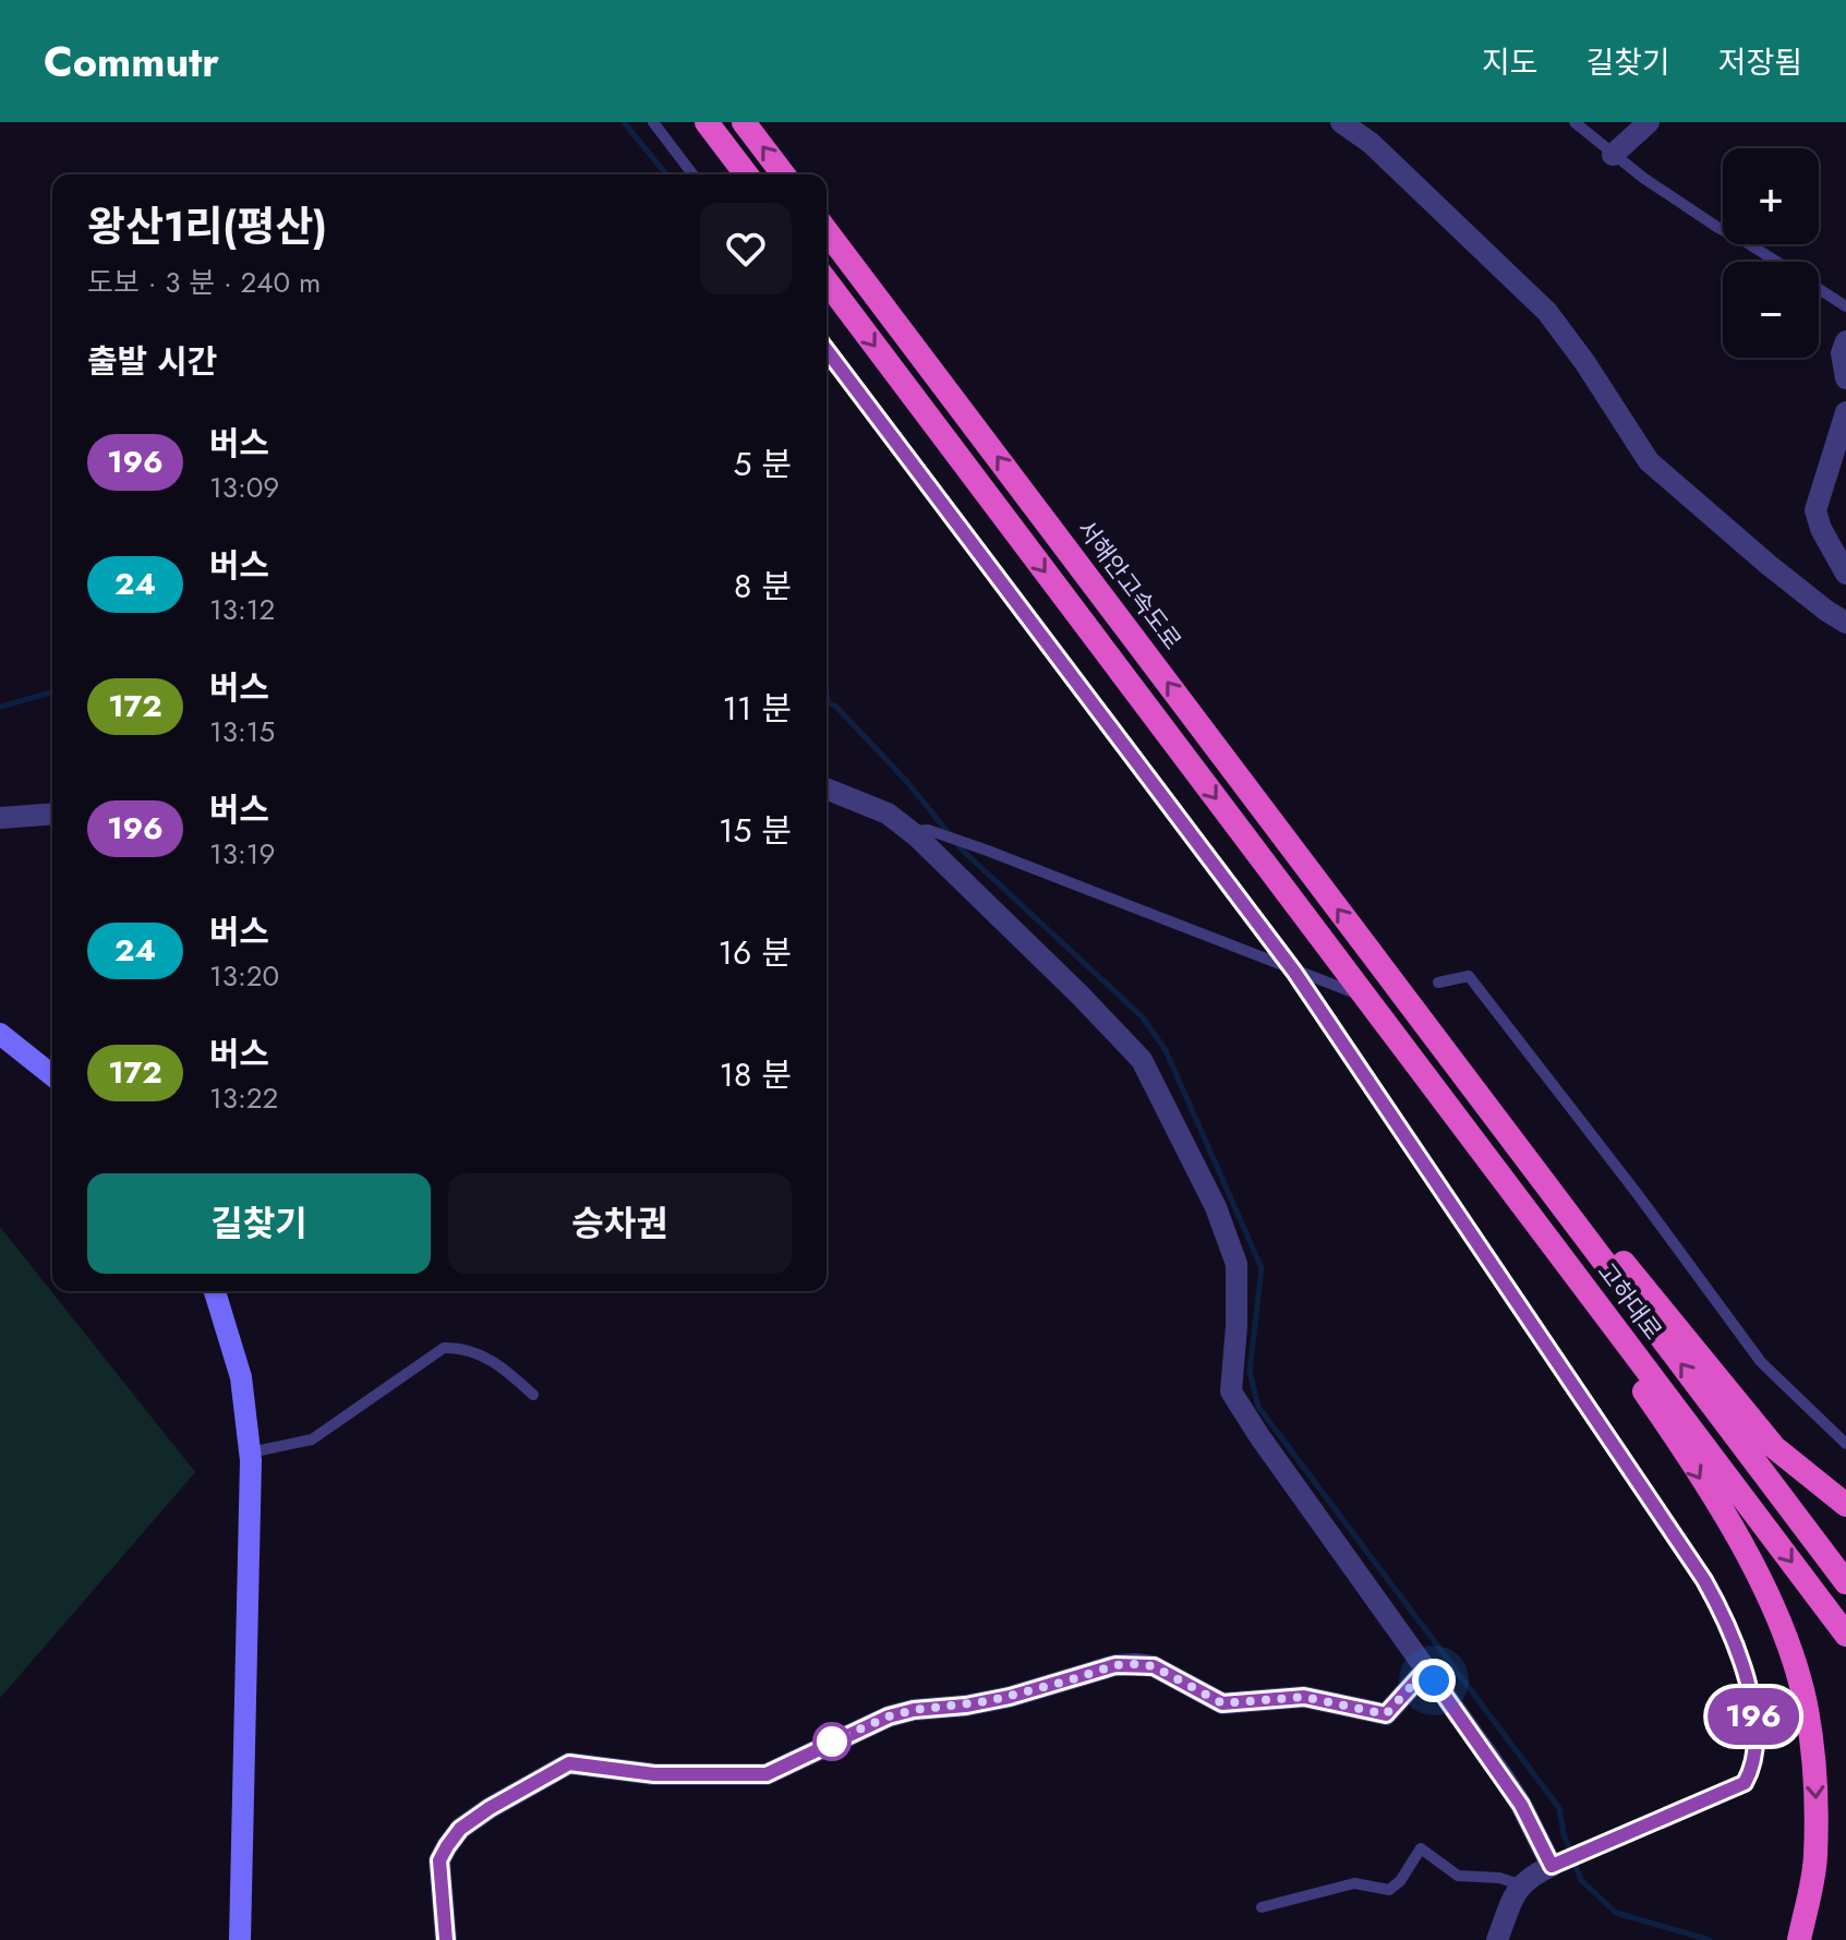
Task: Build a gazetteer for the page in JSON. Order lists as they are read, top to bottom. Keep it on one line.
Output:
{"streets":{"highway":["서해안고속도로","고하대로"]},"crossings":[["서해안고속도로","고하대로"]],"lines":["bus line 196"],"page":{"header":"Commutr","nav":["지도","길찾기","저장됨"],"on_map":"196","map_buttons":["+","−"],"heading":[["왕산1리(평산)","도보 · 3 분 · 240 m"],"출발 시간"],"list":[{"mark":"196","name":"버스","note":"13:09","value":"5 분"},{"mark":"24","name":"버스","note":"13:12","value":"8 분"},{"mark":"172","name":"버스","note":"13:15","value":"11 분"},{"mark":"196","name":"버스","note":"13:19","value":"15 분"},{"mark":"24","name":"버스","note":"13:20","value":"16 분"},{"mark":"172","name":"버스","note":"13:22","value":"18 분"}],"buttons":["길찾기","승차권"]}}
